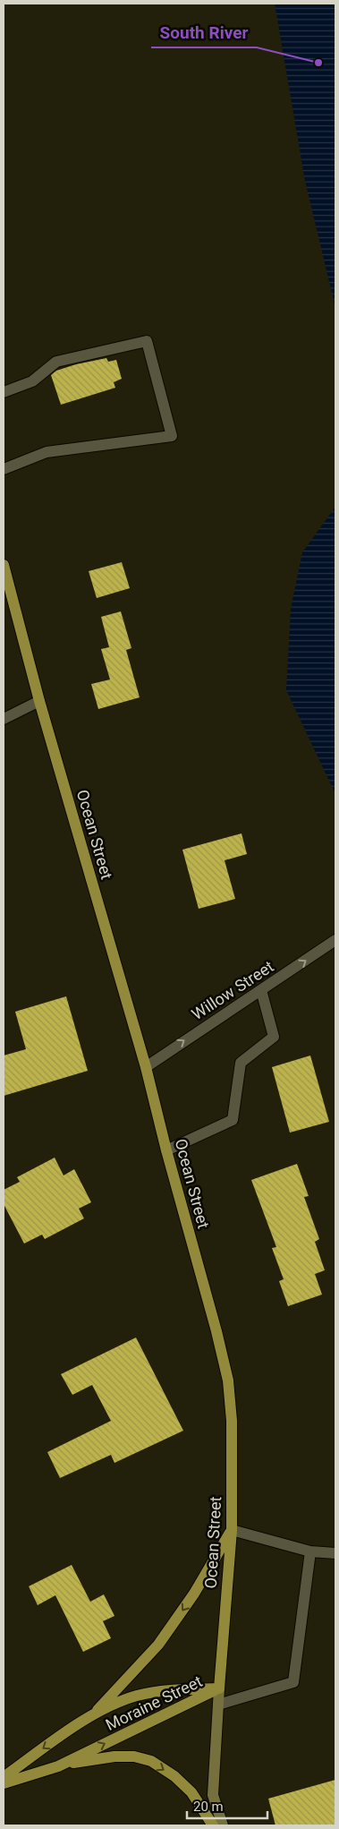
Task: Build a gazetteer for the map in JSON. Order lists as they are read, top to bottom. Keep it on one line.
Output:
{"streets":{"main road":["Ocean Street","Moraine Street"],"street":["Willow Street"]},"crossings":[["Ocean Street","Willow Street"],["Ocean Street","Moraine Street"]],"one_way":["Willow Street"],"places":["South River"],"scale_bar":"20 m"}
